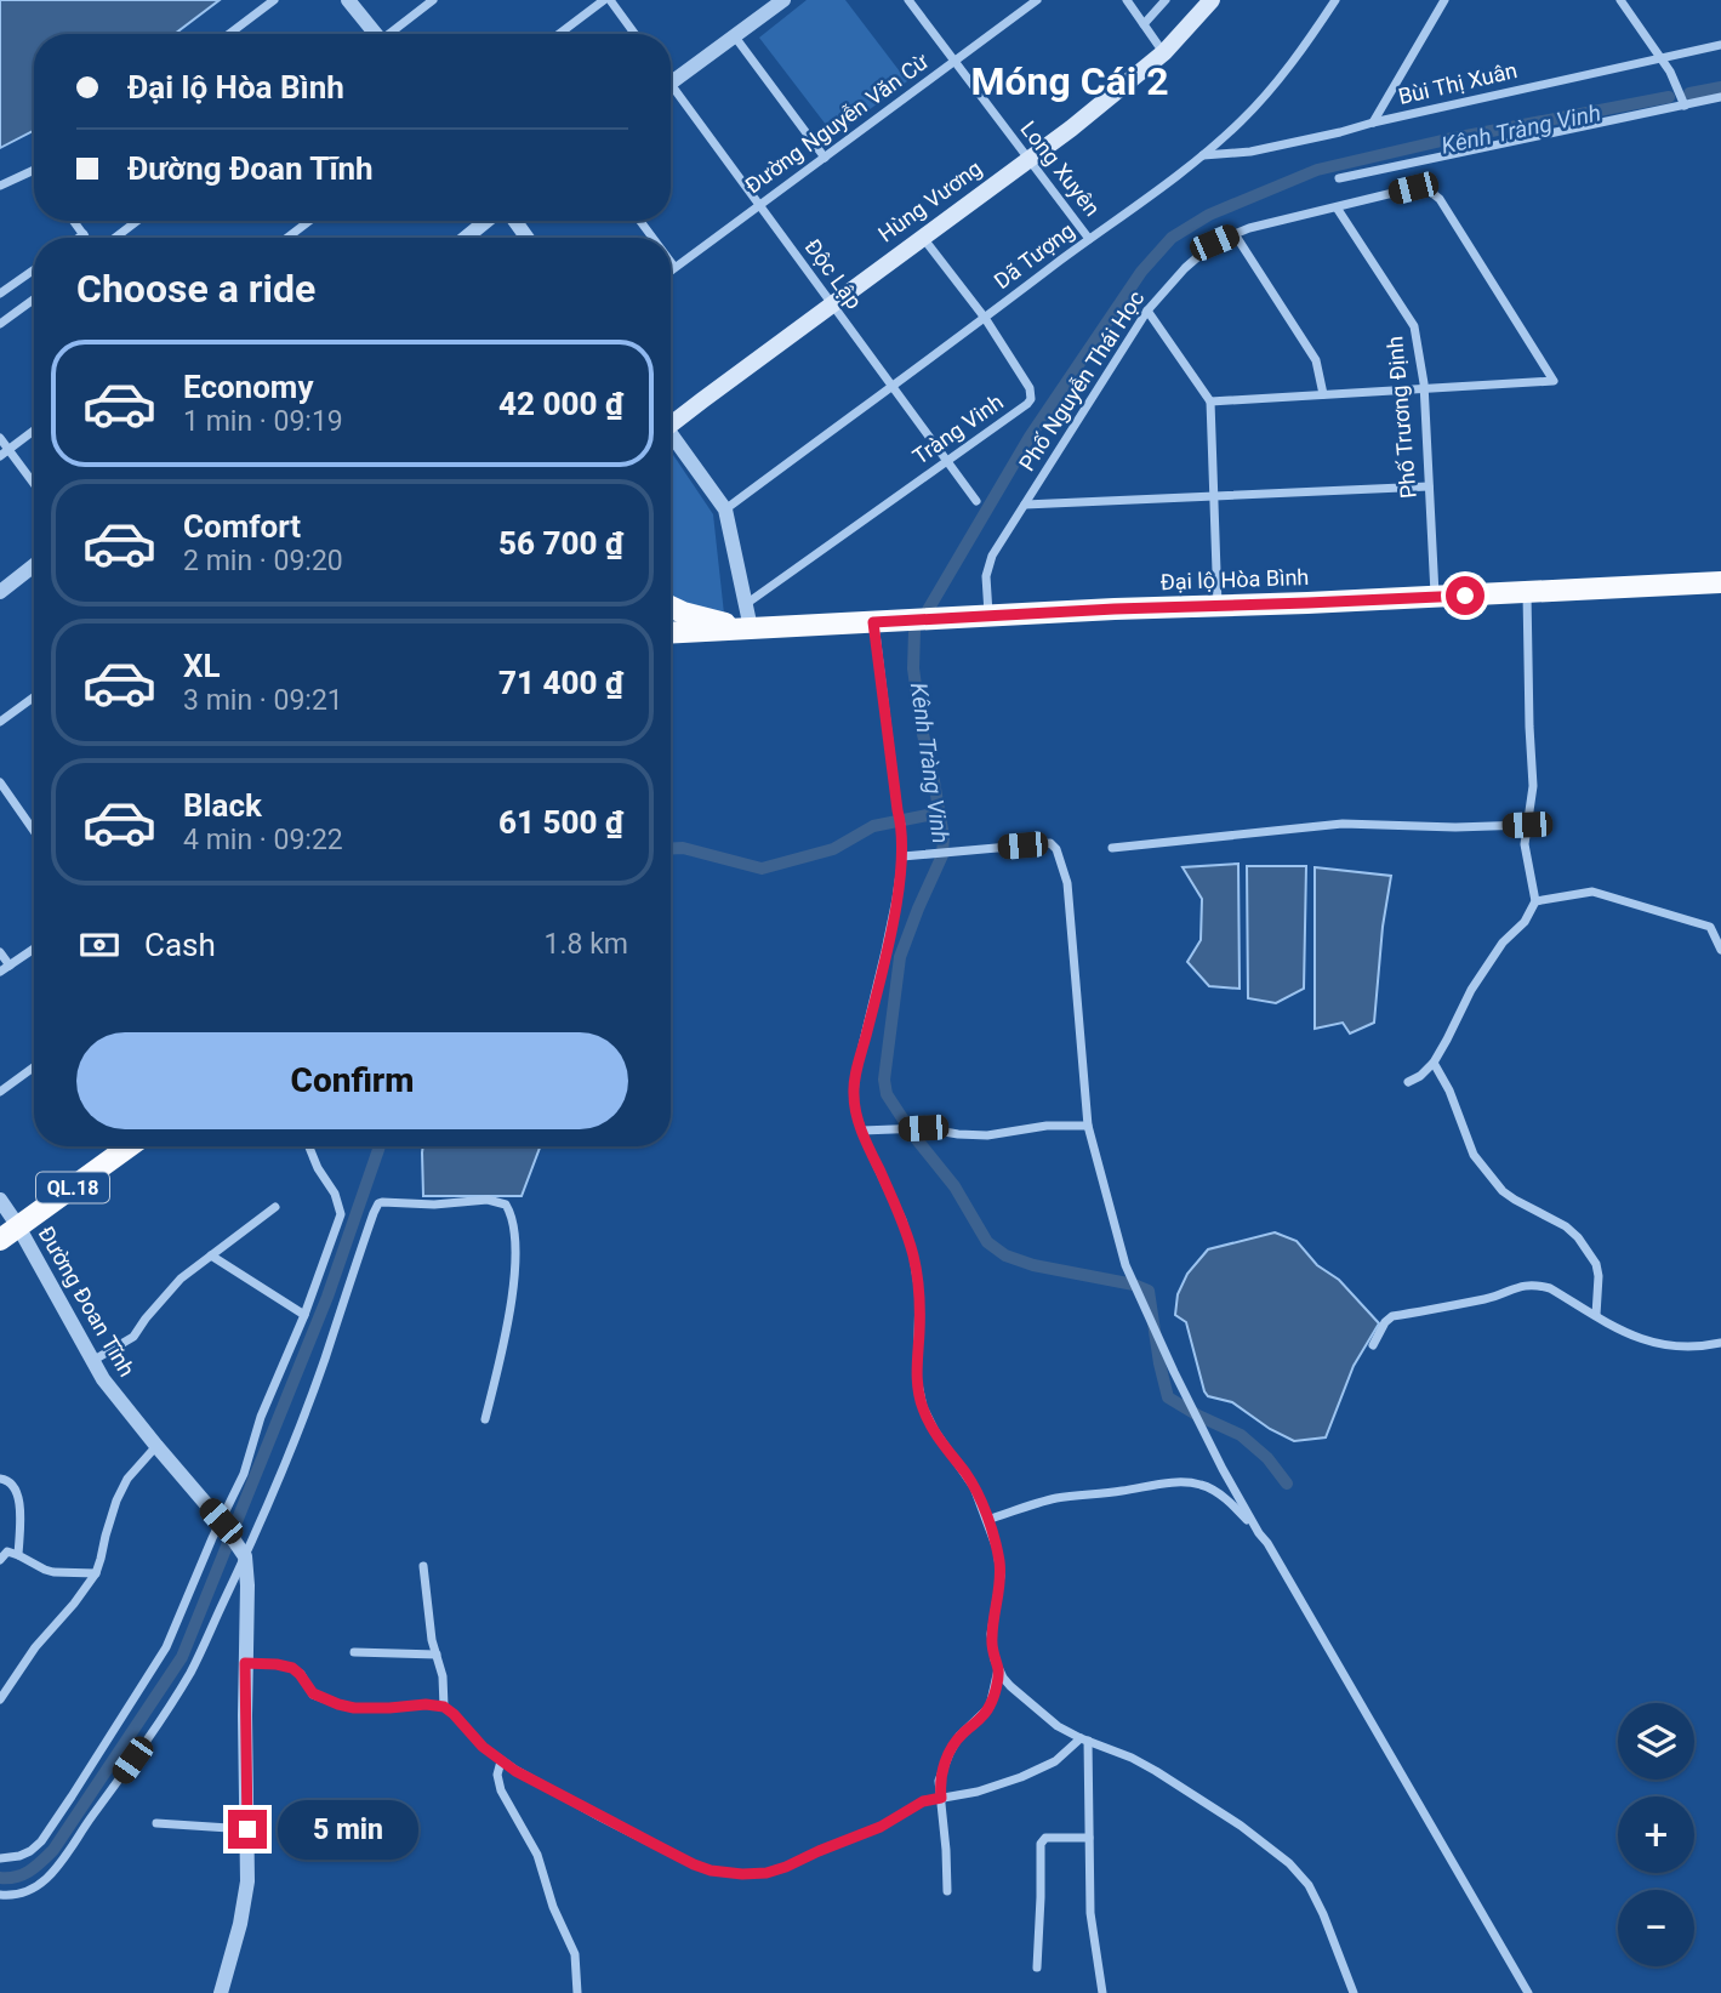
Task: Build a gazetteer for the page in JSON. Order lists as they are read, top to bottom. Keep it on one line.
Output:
{"streets":{"highway":["Đại lộ Hòa Bình","QL.18"],"main road":["Hùng Vương"],"street":["Bùi Thị Xuân","Đường Nguyễn Văn Cừ","Long Xuyên","Dã Tượng","Độc Lập","Phố Nguyễn Thái Học","Phố Trương Định","Tràng Vinh","Đường Đoan Tĩnh"]},"crossings":[["Bùi Thị Xuân","Dã Tượng"],["Đường Nguyễn Văn Cừ","Long Xuyên"],["Đường Nguyễn Văn Cừ","Độc Lập"],["Long Xuyên","Hùng Vương"],["Long Xuyên","Dã Tượng"],["Hùng Vương","Độc Lập"],["Hùng Vương","Tràng Vinh"],["Dã Tượng","Độc Lập"],["Dã Tượng","Tràng Vinh"],["Độc Lập","Tràng Vinh"],["Phố Nguyễn Thái Học","Phố Trương Định"],["Phố Nguyễn Thái Học","Đại lộ Hòa Bình"],["Phố Trương Định","Đại lộ Hòa Bình"],["QL.18","Đường Đoan Tĩnh"]],"districts":["Móng Cái 2"],"water":["Kênh Tràng Vinh"],"page":{"banner":["Đại lộ Hòa Bình","Đường Đoan Tĩnh"],"heading":"Choose a ride","list":[{"name":"Economy","note":"1 min · 09:19","value":"42 000 ₫"},{"name":"Comfort","note":"2 min · 09:20","value":"56 700 ₫"},{"name":"XL","note":"3 min · 09:21","value":"71 400 ₫"},{"name":"Black","note":"4 min · 09:22","value":"61 500 ₫"}],"pay":["Cash","1.8 km"],"buttons":"Confirm","map_buttons":["+","−"],"bubble":"5 min"}}
